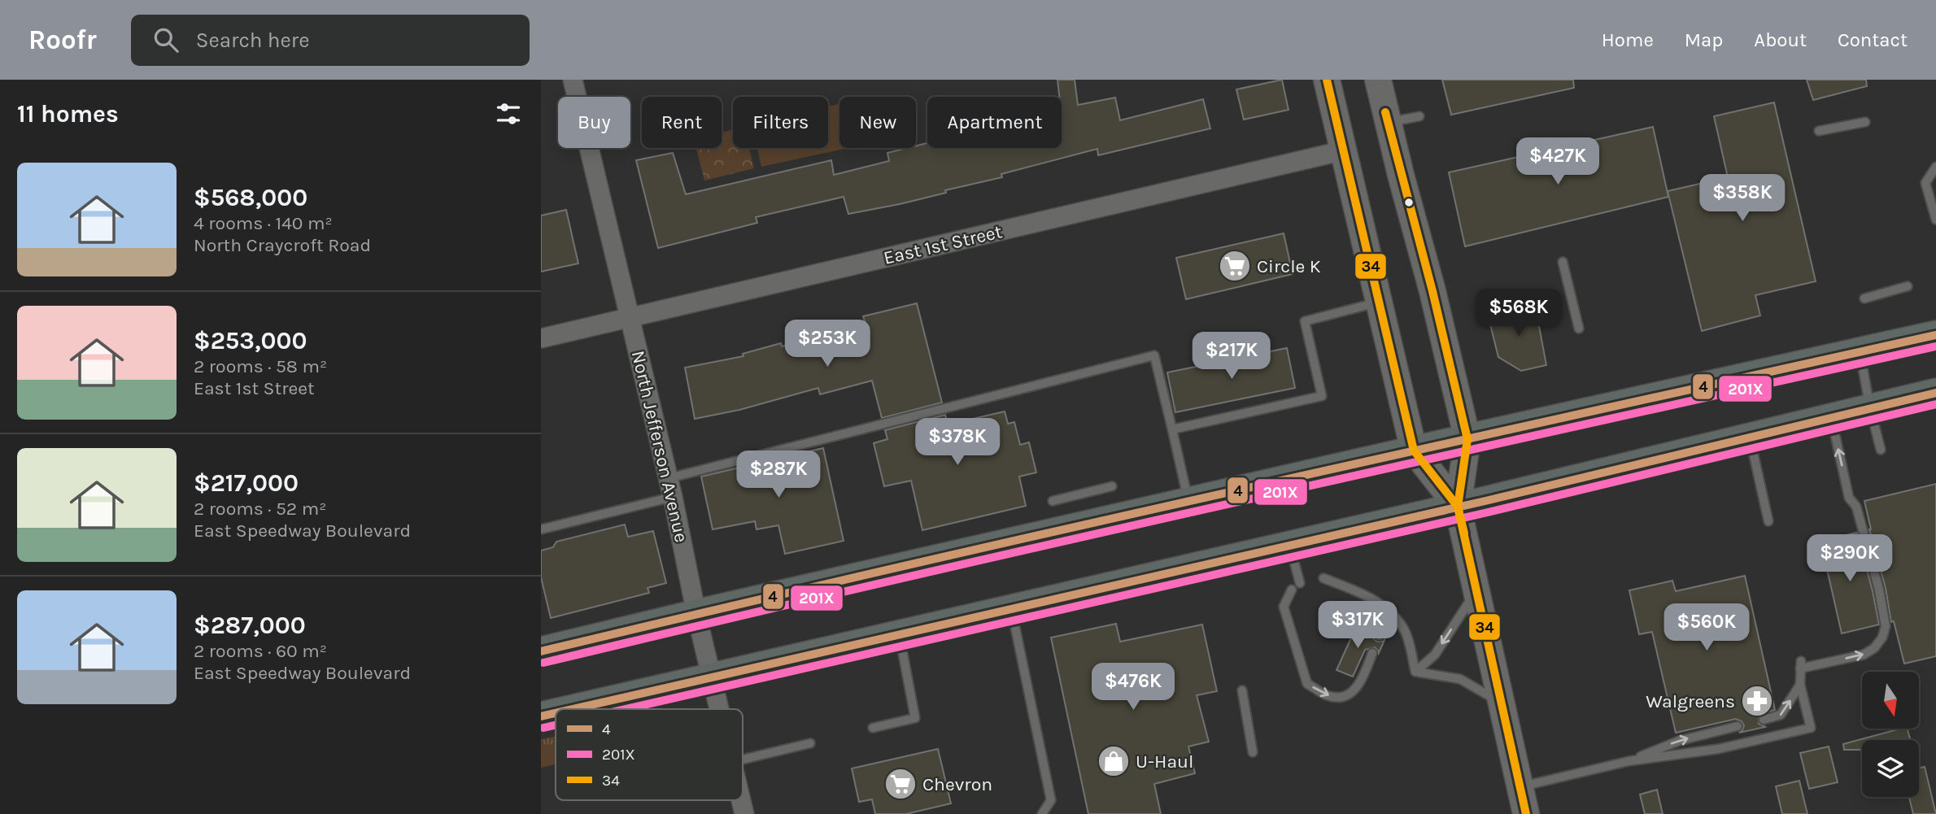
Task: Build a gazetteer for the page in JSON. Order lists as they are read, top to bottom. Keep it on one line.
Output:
{"streets":{"street":["East 1st Street","North Jefferson Avenue"]},"crossings":[["East 1st Street","North Jefferson Avenue"]],"places":{"supermarket":["Circle K","Chevron"],"pharmacy":["Walgreens"],"shop":["U-Haul"]},"lines":["transit line 34","transit line 4","transit line 201X"],"legend":["4","201X","34"],"north":"bottom","page":{"header":"Roofr","search":"Search here","nav":["Home","Map","About","Contact"],"heading":"11 homes","chip":["Buy","Rent","Filters","New","Apartment"],"price":["$427K","$358K","$568K","$253K","$217K","$378K","$287K","$290K","$317K","$560K","$476K"],"list":[{"name":"$568,000","note":"4 rooms · 140 m² · North Craycroft Road"},{"name":"$253,000","note":"2 rooms · 58 m² · East 1st Street"},{"name":"$217,000","note":"2 rooms · 52 m² · East Speedway Boulevard"},{"name":"$287,000","note":"2 rooms · 60 m² · East Speedway Boulevard"}]}}
